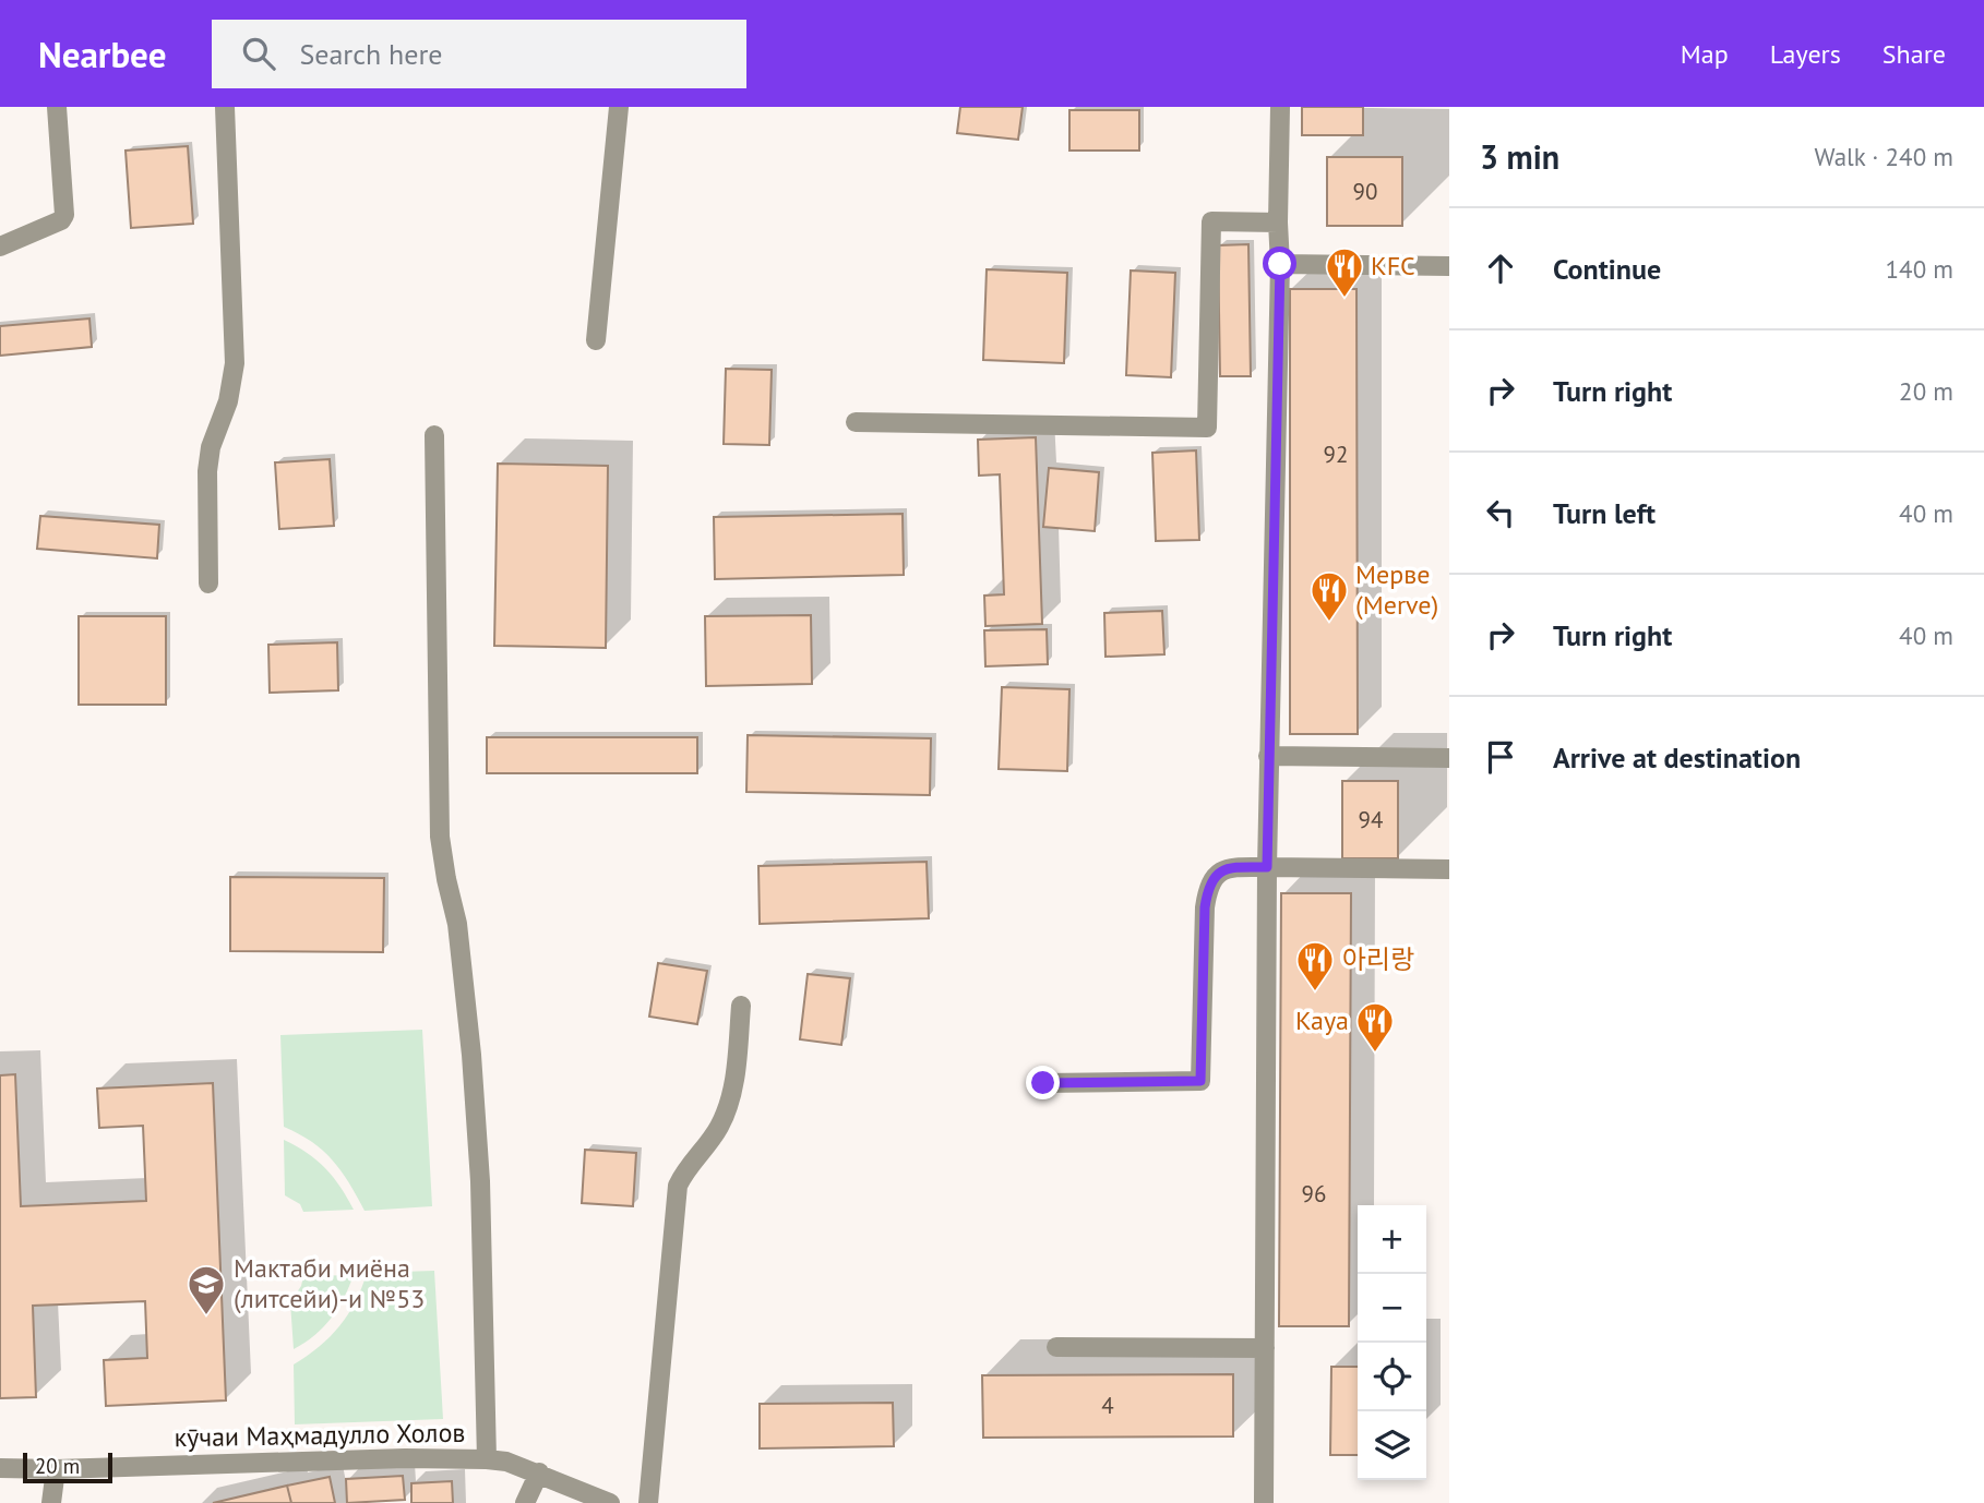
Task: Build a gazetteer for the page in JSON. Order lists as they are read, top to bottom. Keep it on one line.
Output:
{"streets":{"street":["кӯчаи Маҳмадулло Холов"]},"places":{"restaurant":["KFC","Mерве (Merve)","아리랑","Kaya"],"school or university":["Мактаби миёна (литсейи)-и №53"]},"house_numbers":["90","92","94","96","4"],"scale_bar":"20 m","page":{"header":"Nearbee","search":"Search here","nav":["Map","Layers","Share"],"heading":["3 min","Walk · 240 m"],"list":[["Continue","140 m"],["Turn right","20 m"],["Turn left","40 m"],["Turn right","40 m"],"Arrive at destination"],"map_buttons":["+","−"],"scale":"20 m"}}
